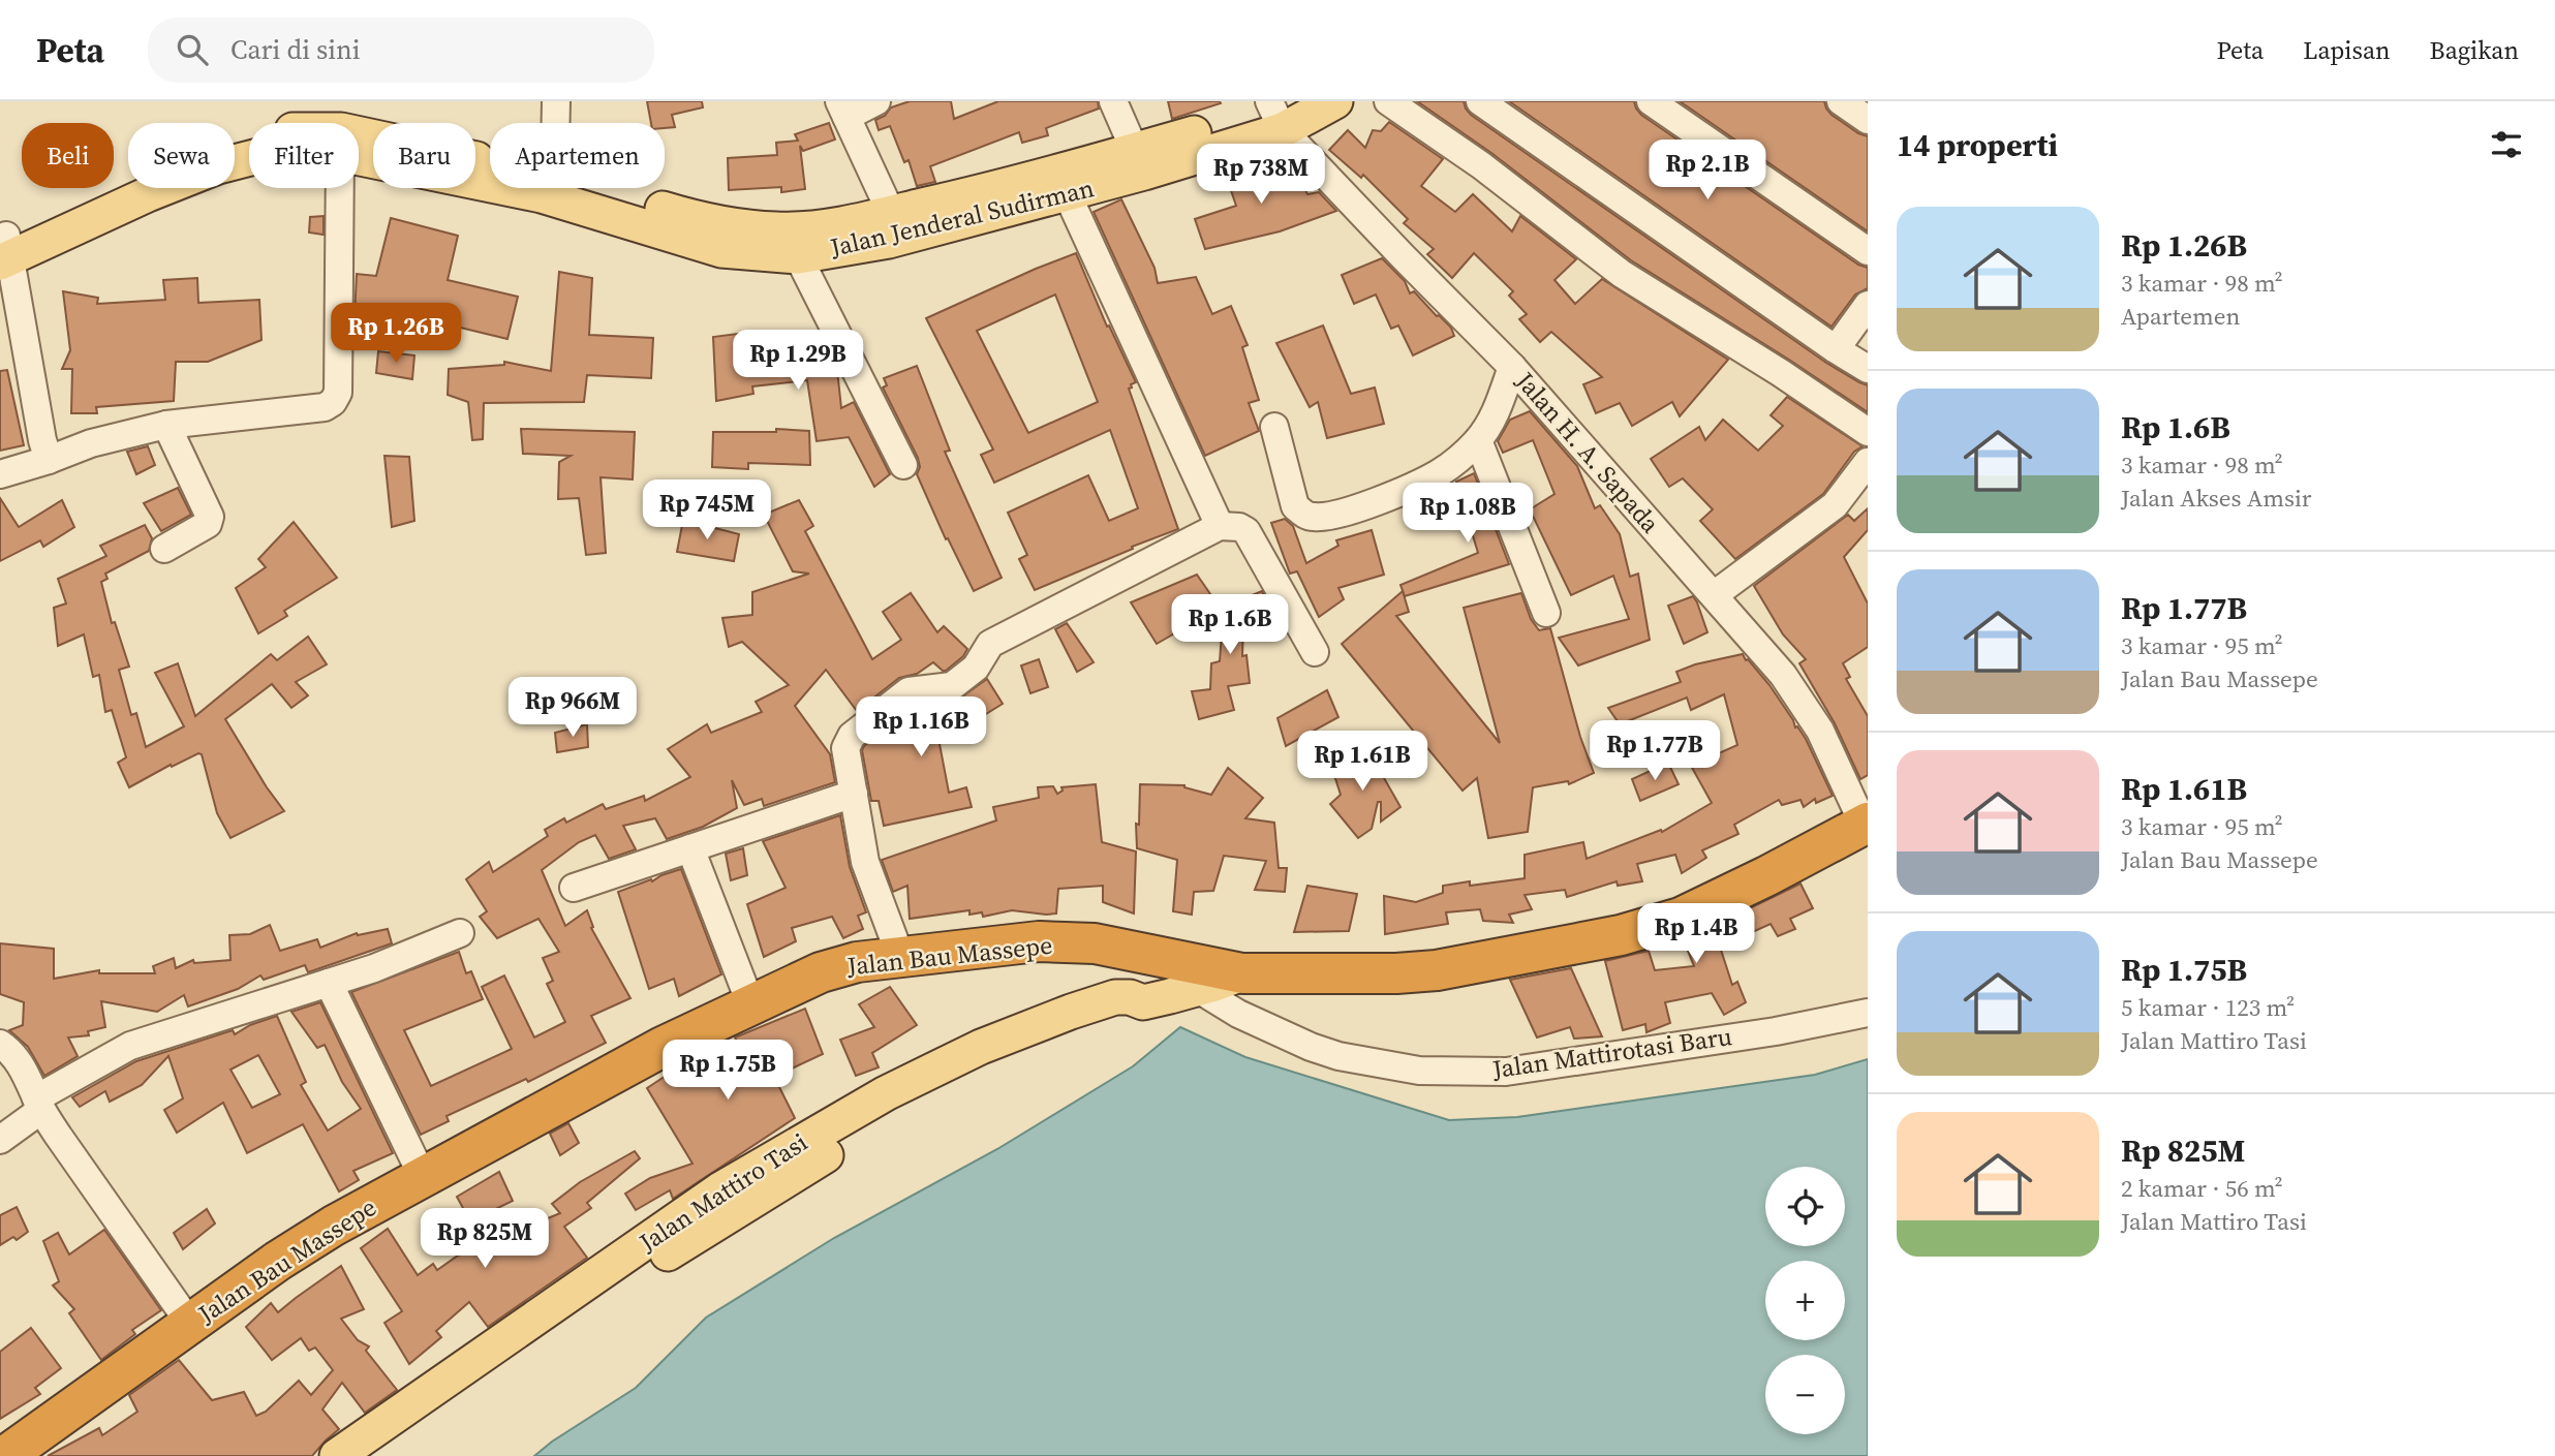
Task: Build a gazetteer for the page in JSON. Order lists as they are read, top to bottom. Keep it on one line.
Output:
{"streets":{"highway":["Jalan Bau Massepe"],"main road":["Jalan Jenderal Sudirman","Jalan Mattiro Tasi"],"street":["Jalan H. A. Sapada","Jalan Mattirotasi Baru"]},"crossings":[["Jalan Jenderal Sudirman","Jalan H. A. Sapada"],["Jalan H. A. Sapada","Jalan Bau Massepe"],["Jalan Bau Massepe","Jalan Mattiro Tasi"],["Jalan Mattirotasi Baru","Jalan Mattiro Tasi"]],"page":{"header":"Peta","search":"Cari di sini","nav":["Peta","Lapisan","Bagikan"],"heading":"14 properti","chip":["Beli","Sewa","Filter","Baru","Apartemen"],"price":["Rp 2.1B","Rp 738M","Rp 1.26B","Rp 1.29B","Rp 745M","Rp 1.08B","Rp 1.6B","Rp 966M","Rp 1.16B","Rp 1.77B","Rp 1.61B","Rp 1.4B","Rp 1.75B","Rp 825M"],"list":[{"name":"Rp 1.26B","note":"3 kamar · 98 m² · Apartemen"},{"name":"Rp 1.6B","note":"3 kamar · 98 m² · Jalan Akses Amsir"},{"name":"Rp 1.77B","note":"3 kamar · 95 m² · Jalan Bau Massepe"},{"name":"Rp 1.61B","note":"3 kamar · 95 m² · Jalan Bau Massepe"},{"name":"Rp 1.75B","note":"5 kamar · 123 m² · Jalan Mattiro Tasi"},{"name":"Rp 825M","note":"2 kamar · 56 m² · Jalan Mattiro Tasi"}],"map_buttons":["+","−"]}}
